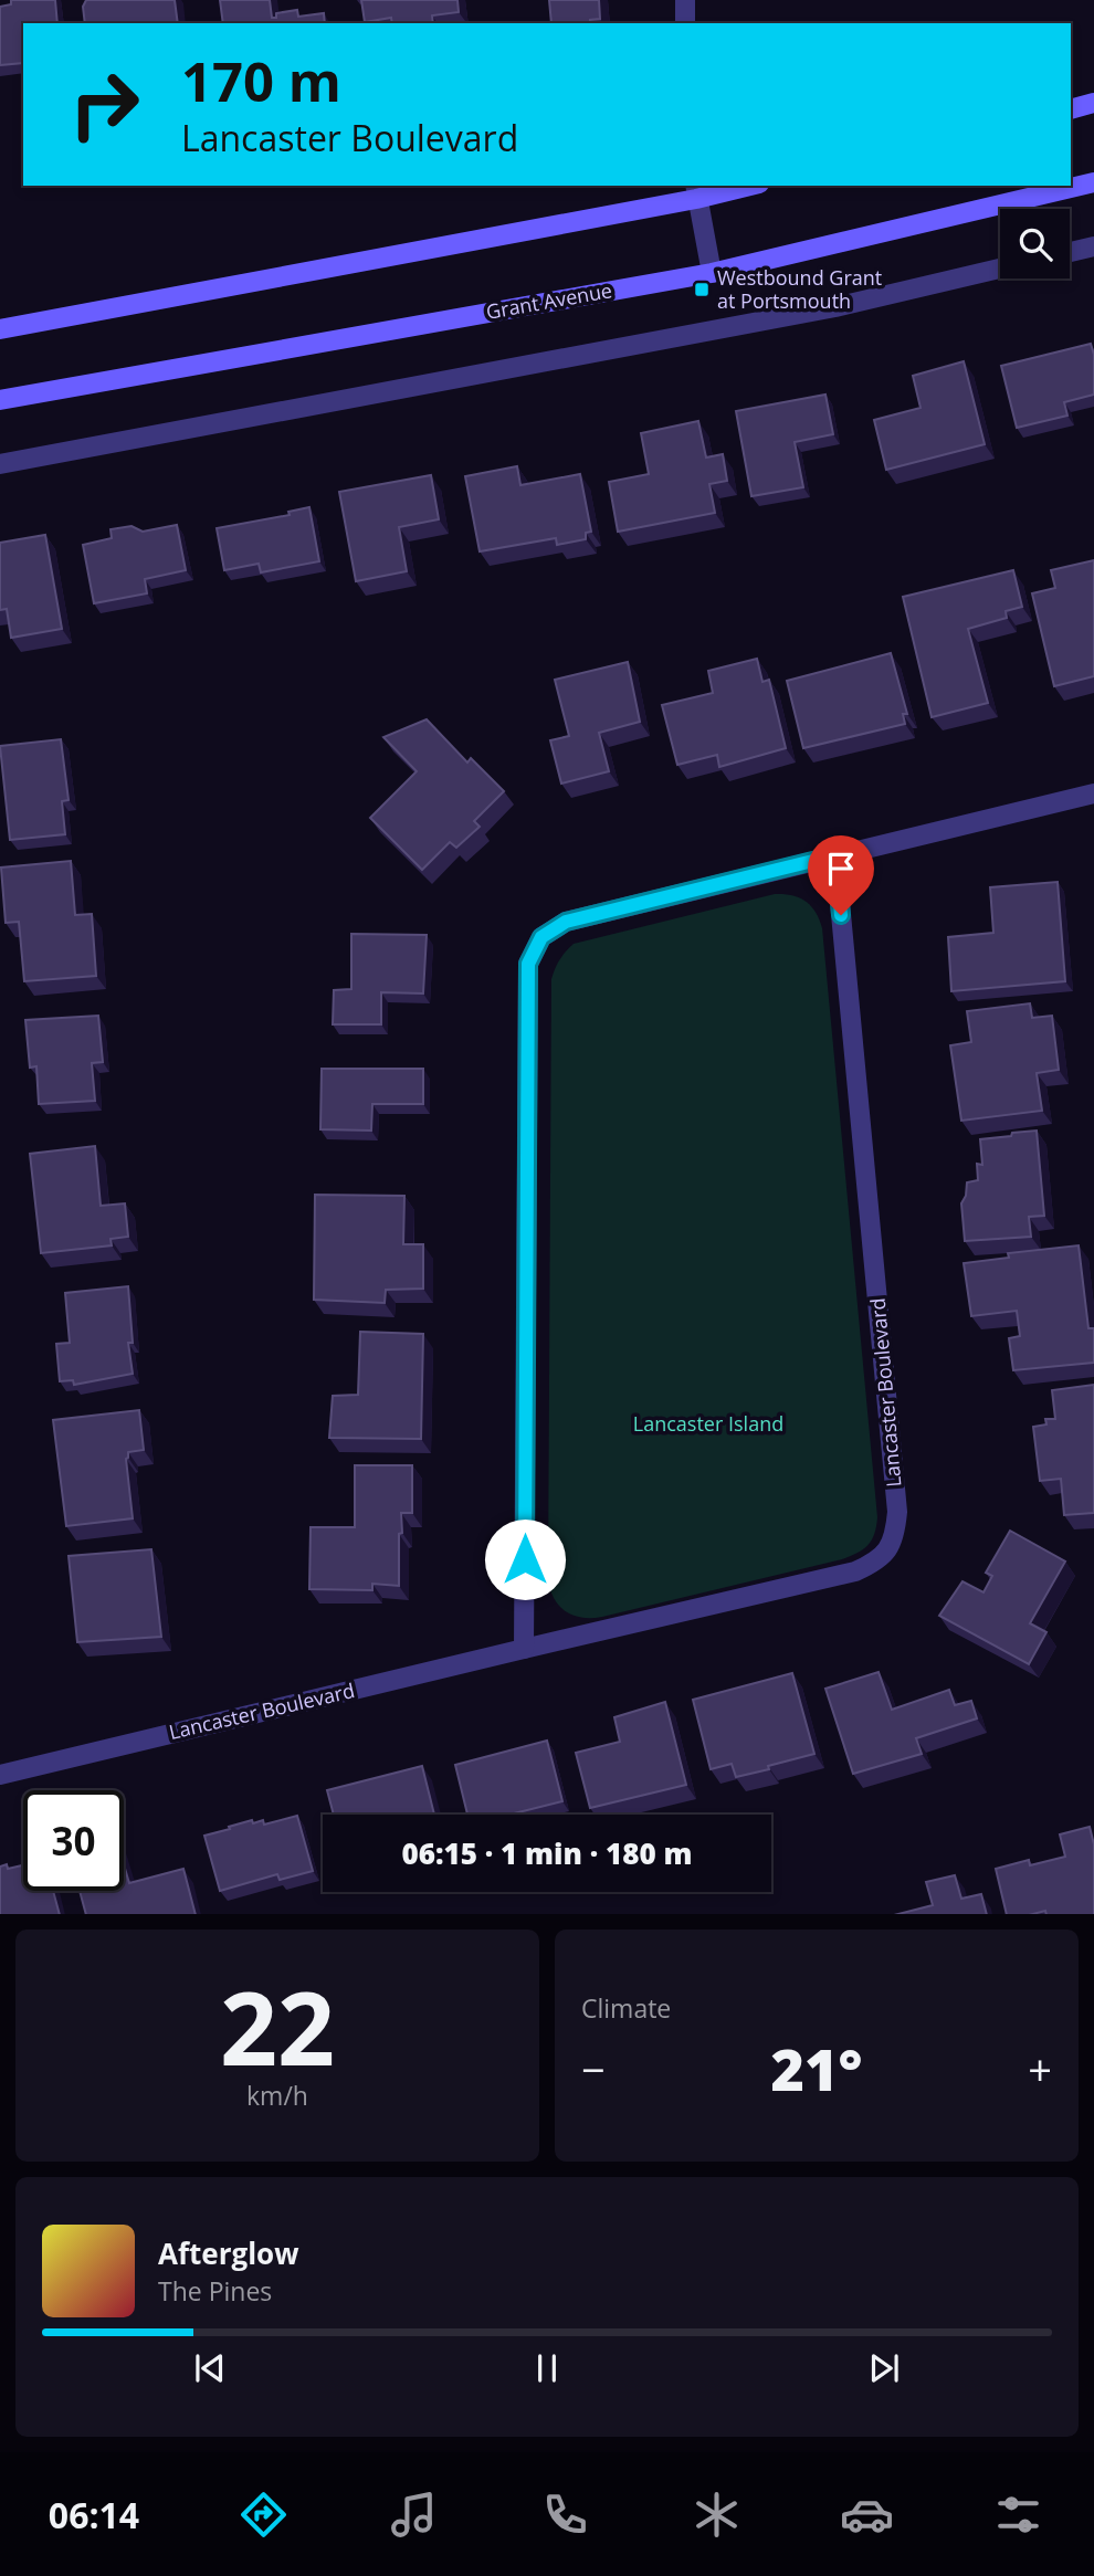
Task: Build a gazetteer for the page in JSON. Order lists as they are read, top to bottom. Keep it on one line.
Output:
{"streets":{"main road":["Grant Avenue"],"street":["Lancaster Boulevard"]},"parks":["Lancaster Island"],"places":{"transit":["Westbound Grant at Portsmouth"]},"page":{"turn":["170 m","Lancaster Boulevard"],"limit":"30","trip":"06:15 · 1 min · 180 m","tile":[["22","km/h"],"Climate"],"heat":["−","21°","+"],"song":["Afterglow","The Pines"],"tabs":"06:14"}}
